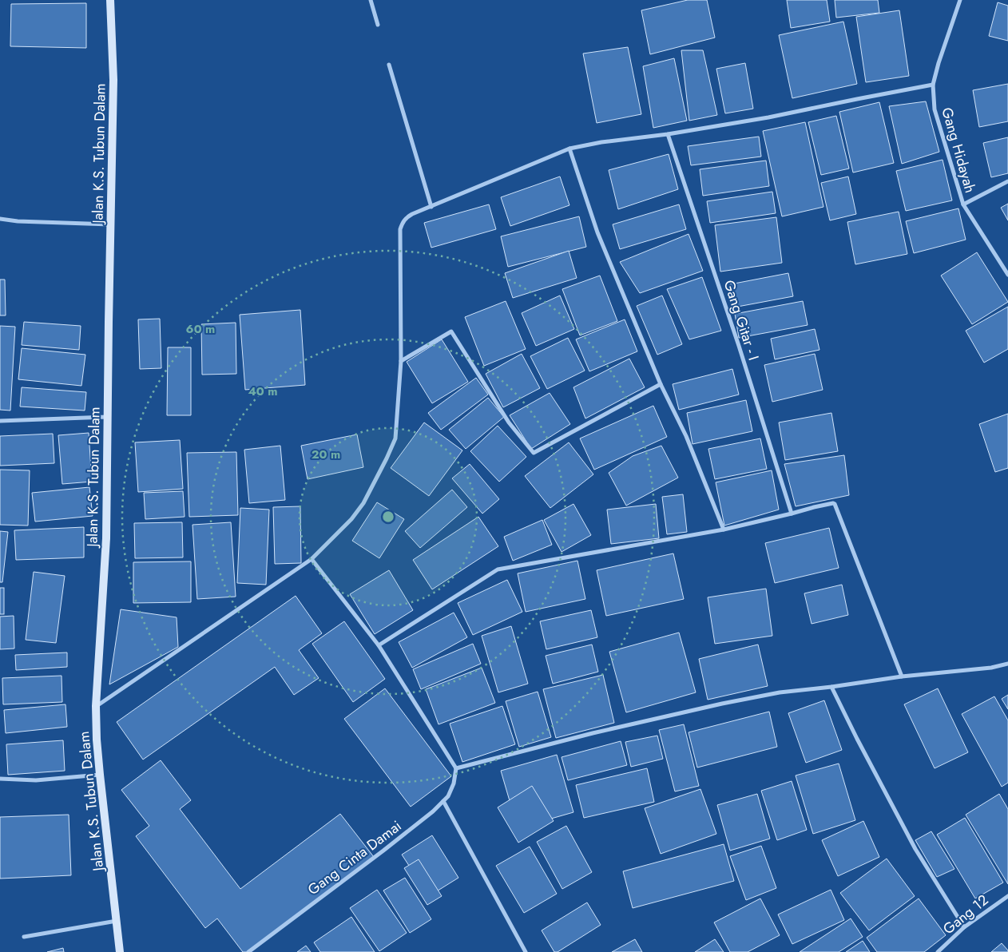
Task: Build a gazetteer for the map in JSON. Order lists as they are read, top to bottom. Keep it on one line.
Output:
{"streets":{"street":["Gang Hidayah","Jalan K.S. Tubun Dalam","Gang Gitar - I","Gang Cinta Damai","Gang 12"]},"rings":["60 m","40 m","20 m"]}
